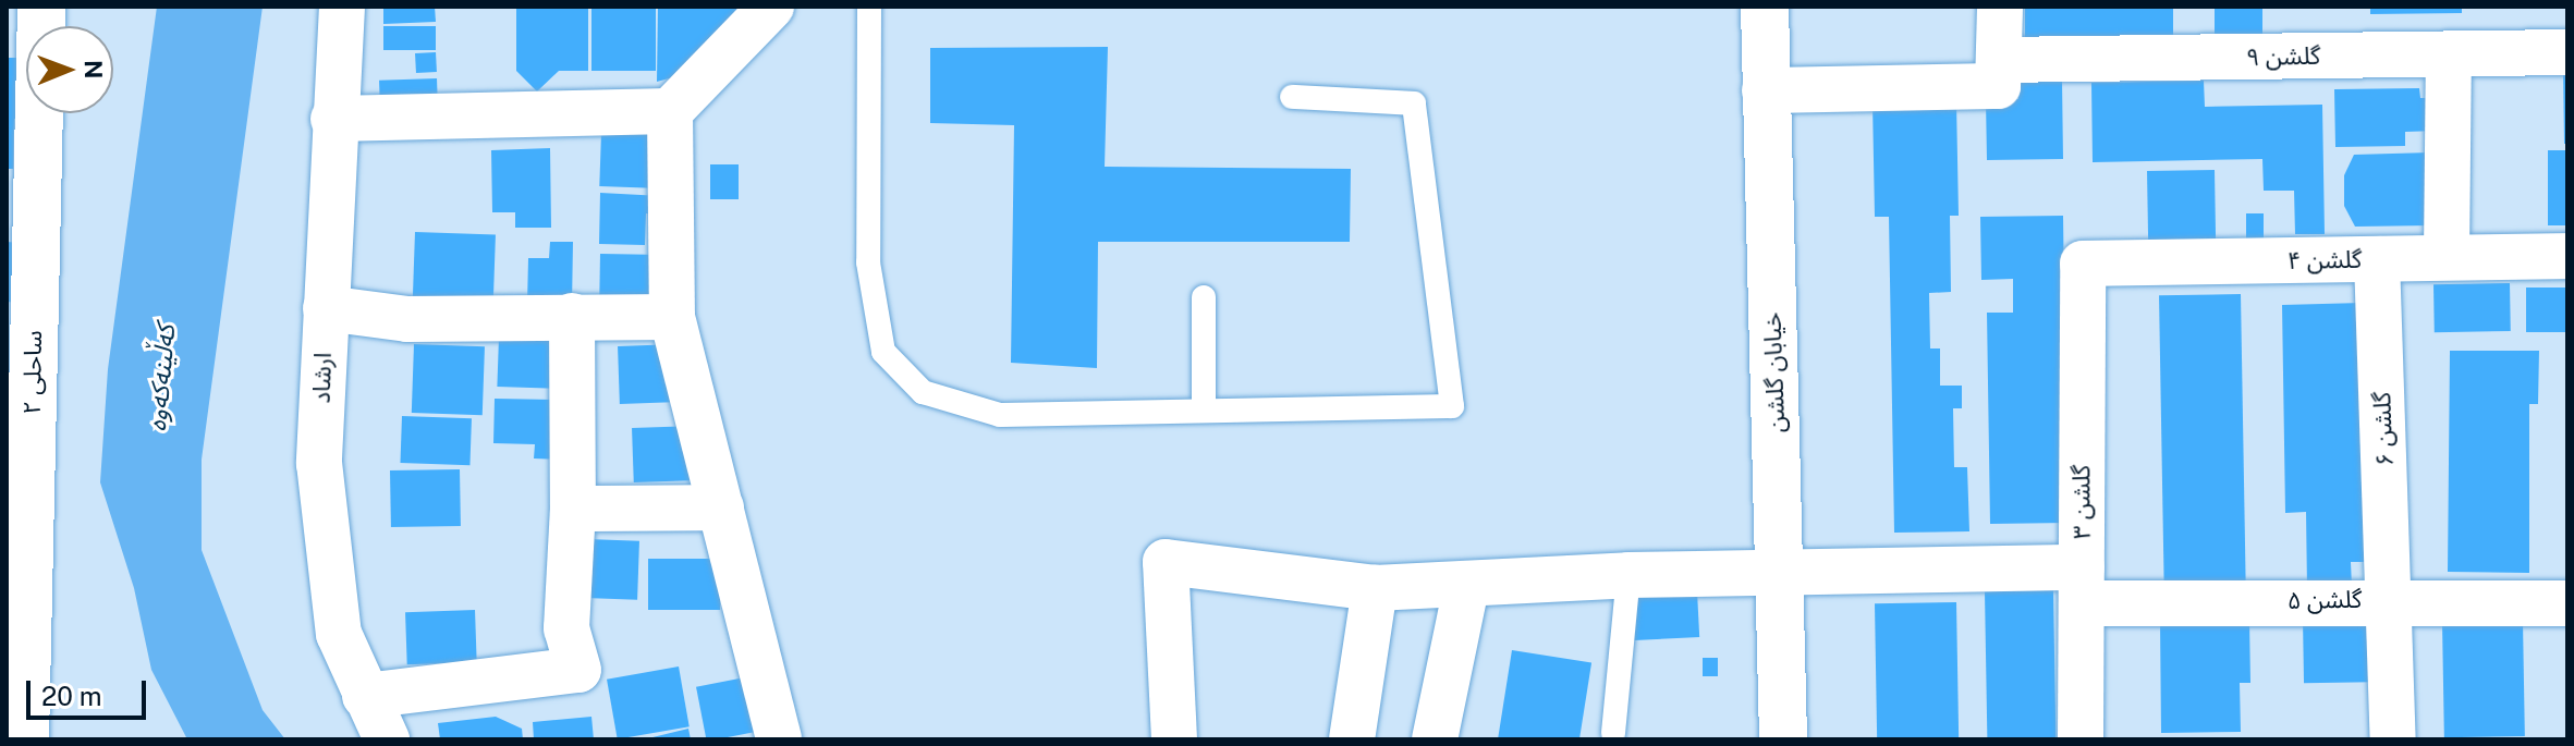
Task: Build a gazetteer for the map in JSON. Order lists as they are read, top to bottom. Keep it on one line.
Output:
{"streets":{"street":["گلشن ۹","گلشن ۴","ساحلی ۲","خیابان گلشن","ارشاد","گلشن ۶","گلشن ۳","گلشن ۵"]},"crossings":[["گلشن ۴","گلشن ۶"],["گلشن ۴","گلشن ۳"],["خیابان گلشن","گلشن ۵"],["گلشن ۶","گلشن ۵"],["گلشن ۳","گلشن ۵"]],"water":["کەڵینەکەوە"],"scale_bar":"20 m","north":"right"}
